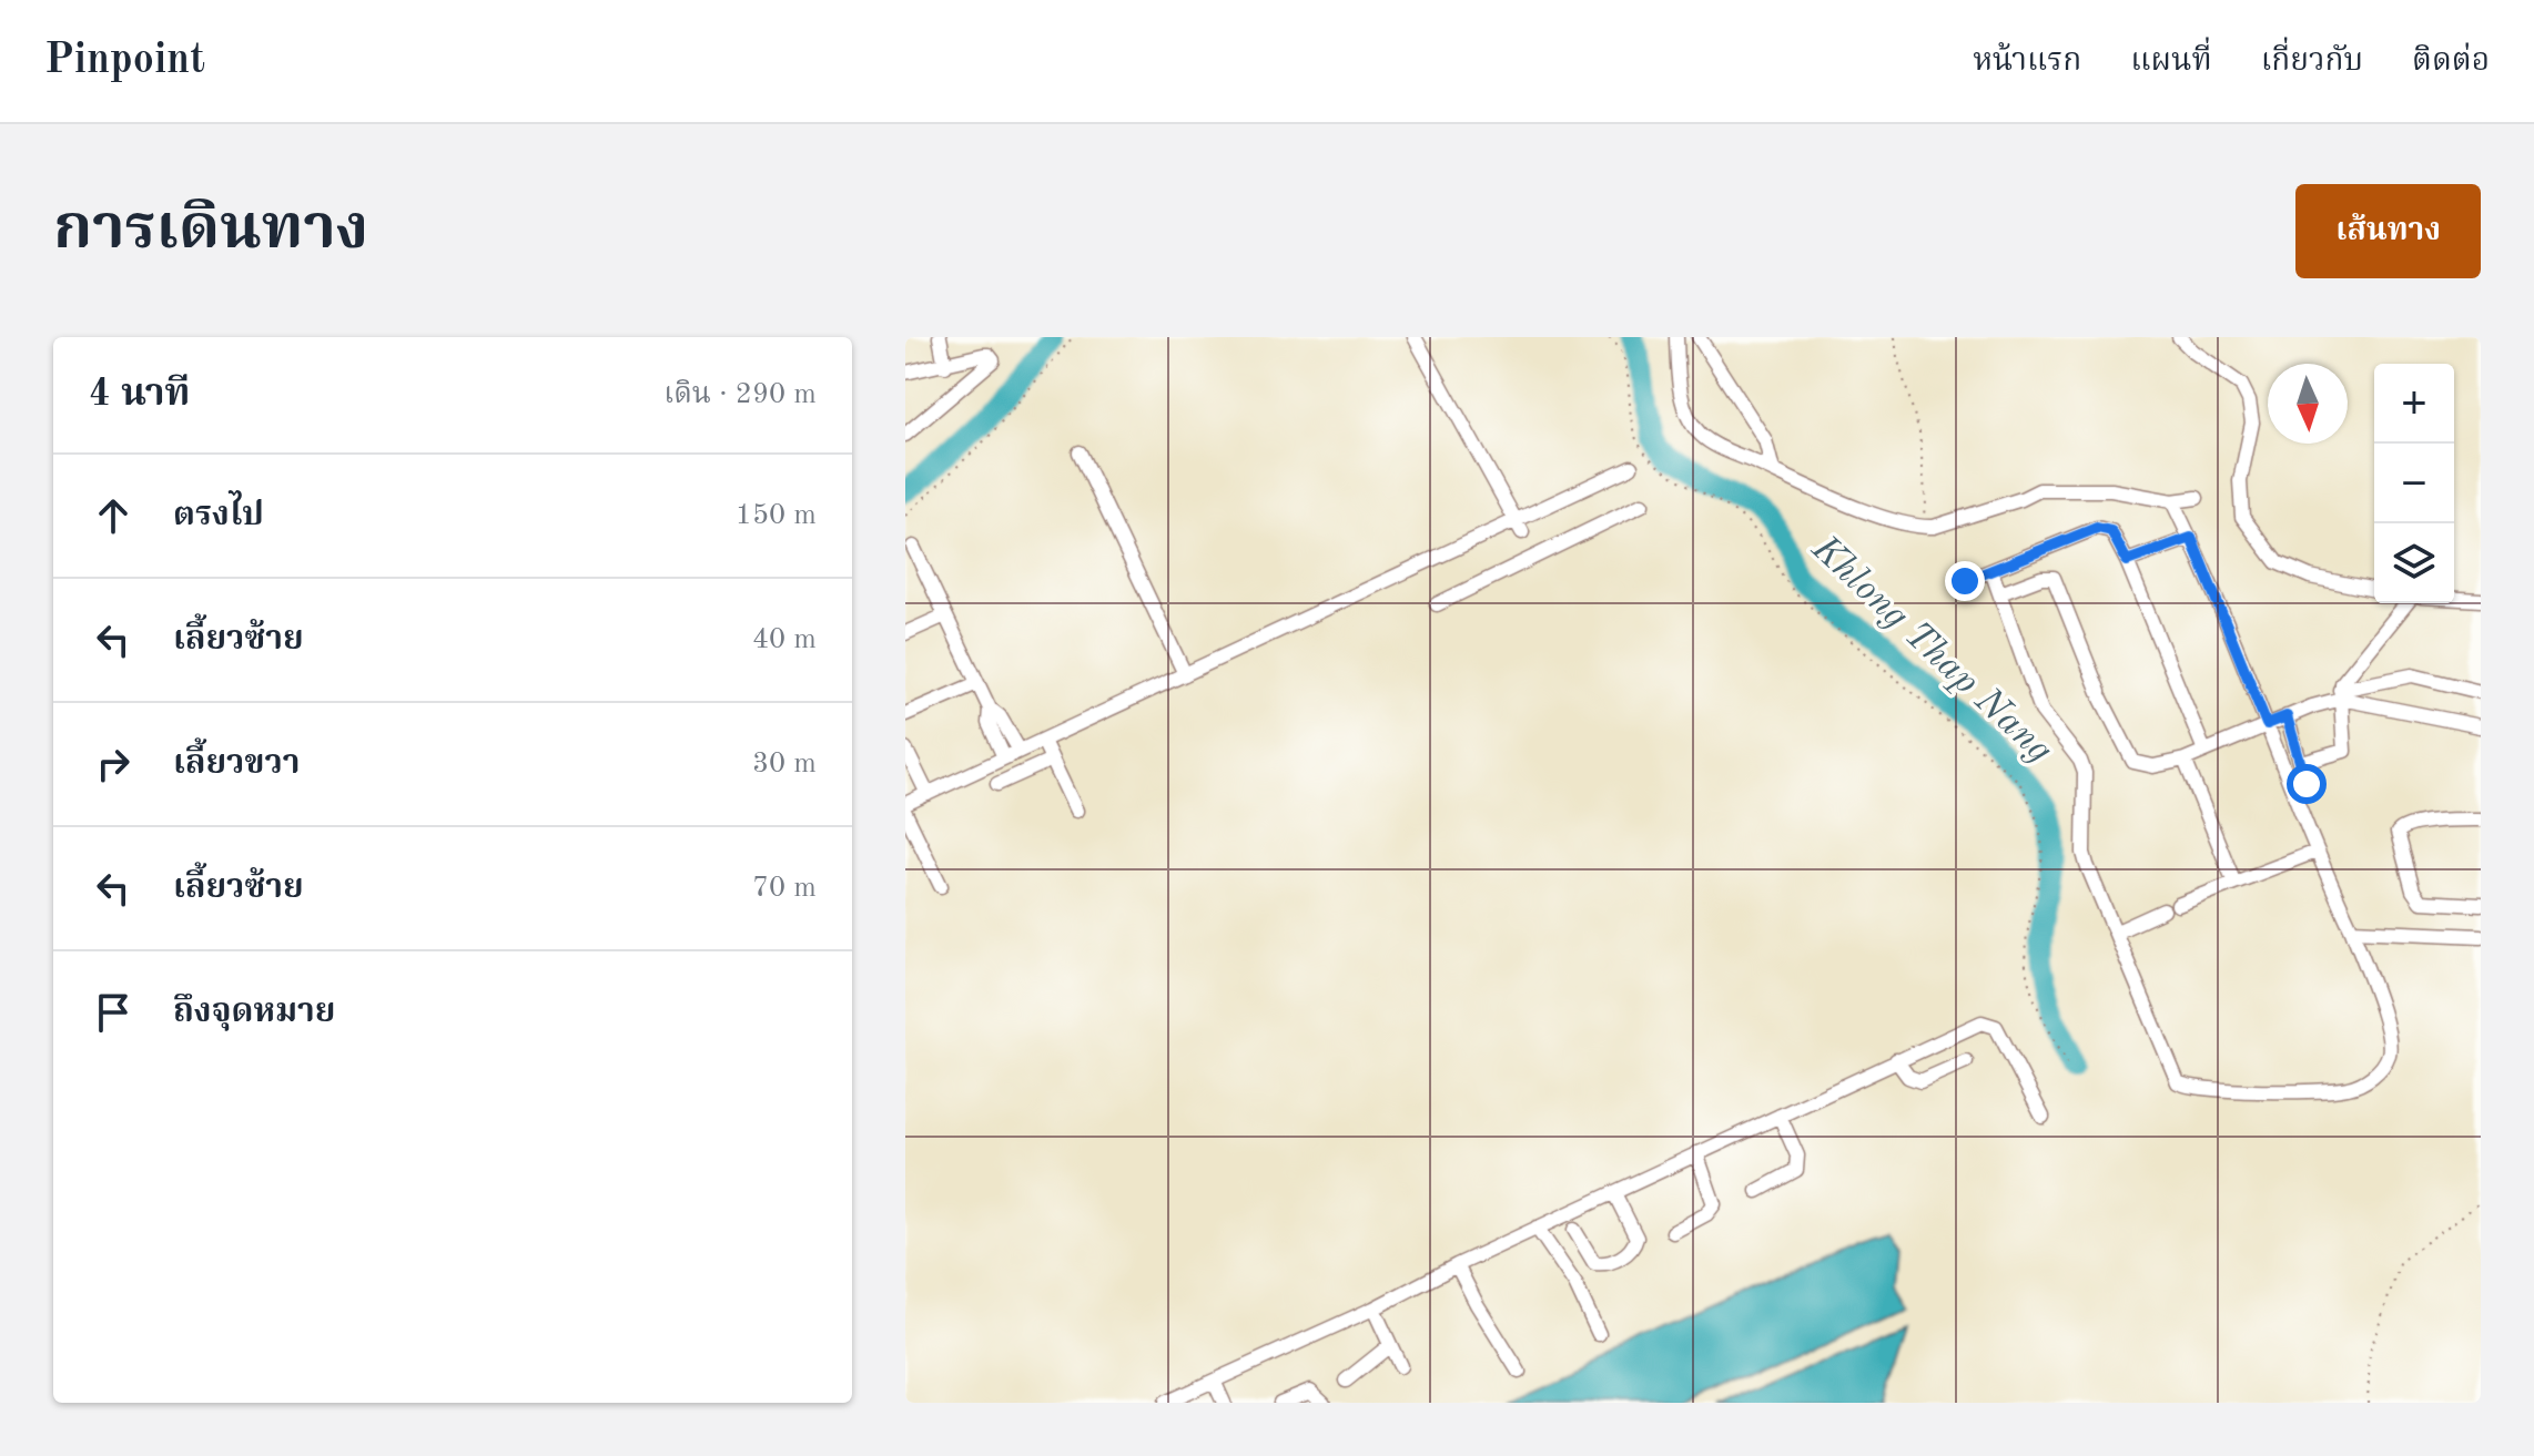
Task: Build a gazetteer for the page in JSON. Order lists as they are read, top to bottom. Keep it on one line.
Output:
{"water":["Khlong Thap Nang"],"north":"bottom","page":{"header":"Pinpoint","nav":["หน้าแรก","แผนที่","เกี่ยวกับ","ติดต่อ"],"title":"การเดินทาง","buttons":"เส้นทาง","heading":["4 นาที","เดิน · 290 m"],"map_buttons":["+","−"],"list":[["ตรงไป","150 m"],["เลี้ยวซ้าย","40 m"],["เลี้ยวขวา","30 m"],["เลี้ยวซ้าย","70 m"],"ถึงจุดหมาย"]}}
